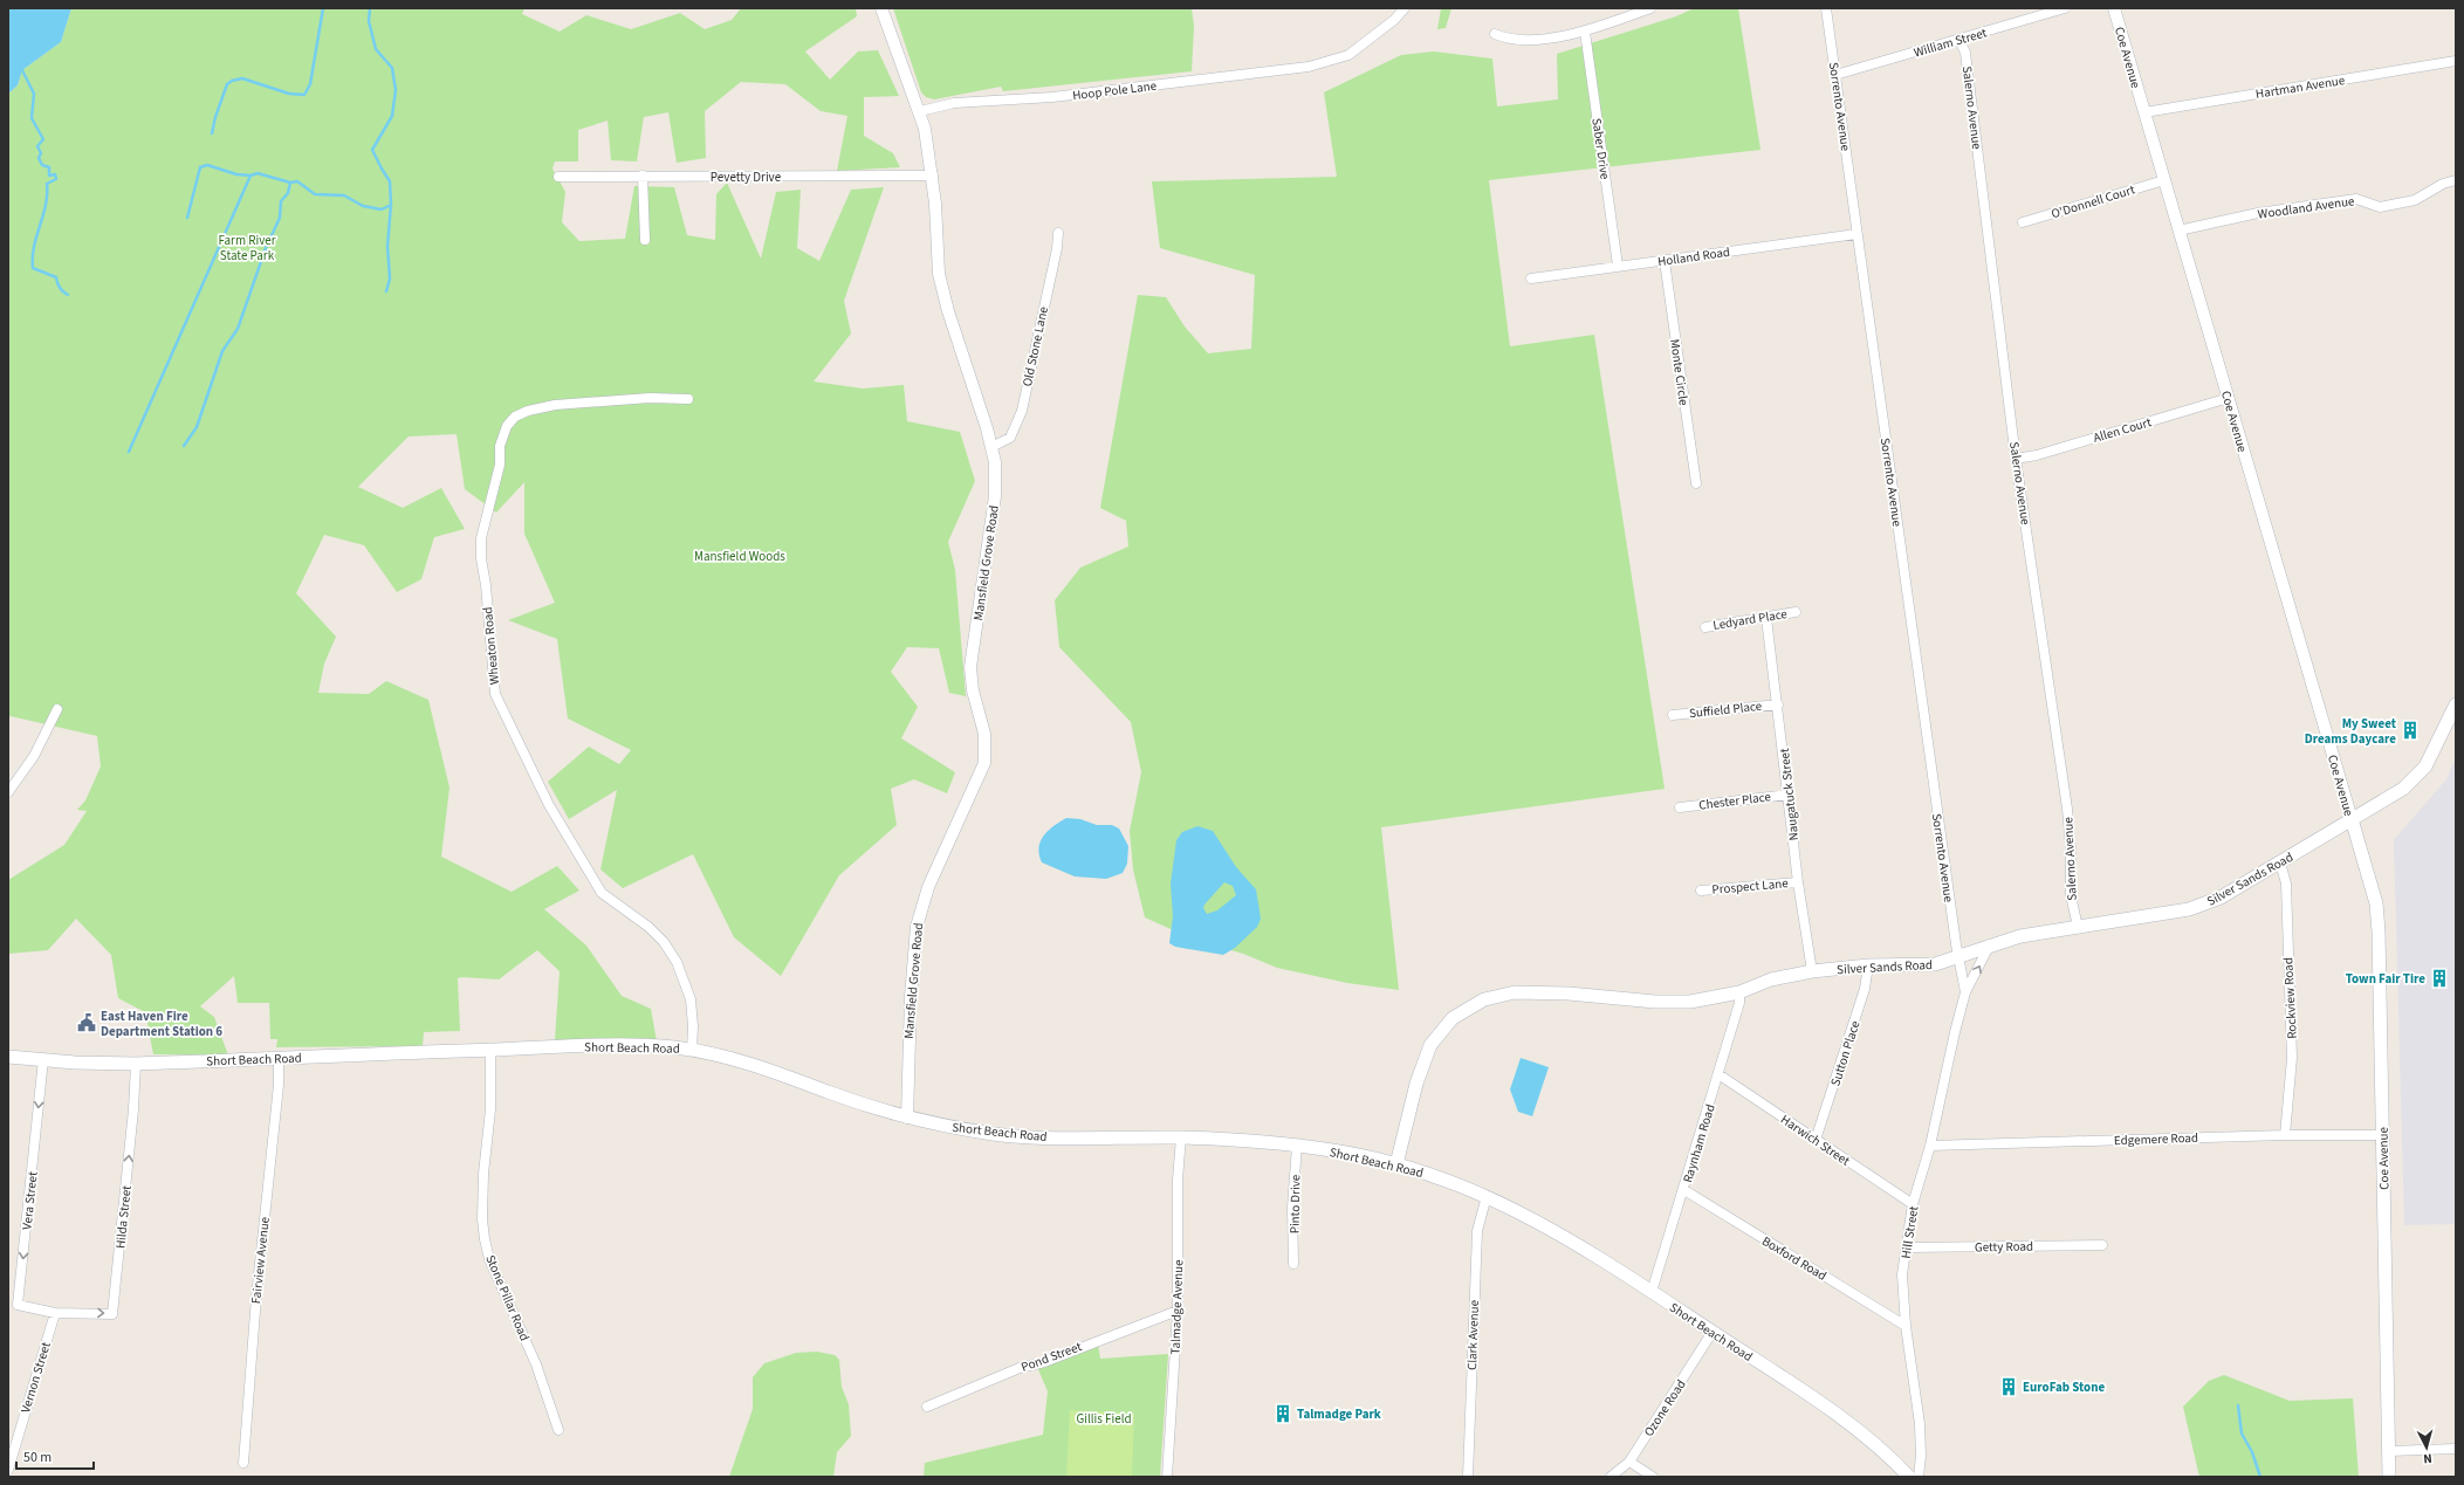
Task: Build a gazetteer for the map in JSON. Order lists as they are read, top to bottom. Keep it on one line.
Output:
{"streets":{"main road":["Coe Avenue","Silver Sands Road","Short Beach Road"],"street":["William Street","Hartman Avenue","Hoop Pole Lane","Sorrento Avenue","Salerno Avenue","Saber Drive","Pevetty Drive","O'Donnell Court","Woodland Avenue","Holland Road","Old Stone Lane","Monte Circle","Allen Court","Mansfield Grove Road","Ledyard Place","Wheaton Road","Suffield Place","Naugatuck Street","Chester Place","Prospect Lane","Rockview Road","Sutton Place","Edgemere Road","Harwich Street","Raynham Road","Vera Street","Pinto Drive","Hilda Street","Hill Street","Getty Road","Boxford Road","Fairview Avenue","Stone Pillar Road","Talmadge Avenue","Clark Avenue","Pond Street","Vernon Street","Ozone Road"]},"crossings":[["William Street","Sorrento Avenue"],["William Street","Salerno Avenue"],["Coe Avenue","Hartman Avenue"],["Coe Avenue","O'Donnell Court"],["Coe Avenue","Woodland Avenue"],["Coe Avenue","Allen Court"],["Coe Avenue","Silver Sands Road"],["Coe Avenue","Edgemere Road"],["Hoop Pole Lane","Mansfield Grove Road"],["Sorrento Avenue","Holland Road"],["Sorrento Avenue","Silver Sands Road"],["Sorrento Avenue","Hill Street"],["Salerno Avenue","Allen Court"],["Salerno Avenue","Silver Sands Road"],["Saber Drive","Holland Road"],["Pevetty Drive","Mansfield Grove Road"],["Holland Road","Monte Circle"],["Old Stone Lane","Mansfield Grove Road"],["Mansfield Grove Road","Short Beach Road"],["Ledyard Place","Naugatuck Street"],["Wheaton Road","Short Beach Road"],["Suffield Place","Naugatuck Street"],["Naugatuck Street","Chester Place"],["Naugatuck Street","Silver Sands Road"],["Naugatuck Street","Prospect Lane"],["Silver Sands Road","Rockview Road"],["Silver Sands Road","Short Beach Road"],["Silver Sands Road","Sutton Place"],["Silver Sands Road","Raynham Road"],["Silver Sands Road","Hill Street"],["Rockview Road","Edgemere Road"],["Short Beach Road","Raynham Road"],["Short Beach Road","Vera Street"],["Short Beach Road","Pinto Drive"],["Short Beach Road","Hilda Street"],["Short Beach Road","Fairview Avenue"],["Short Beach Road","Stone Pillar Road"],["Short Beach Road","Talmadge Avenue"],["Short Beach Road","Clark Avenue"],["Short Beach Road","Ozone Road"],["Sutton Place","Harwich Street"],["Edgemere Road","Hill Street"],["Harwich Street","Raynham Road"],["Harwich Street","Hill Street"],["Raynham Road","Boxford Road"],["Vera Street","Hilda Street"],["Vera Street","Vernon Street"],["Hilda Street","Vernon Street"],["Hill Street","Getty Road"],["Hill Street","Boxford Road"],["Talmadge Avenue","Pond Street"]],"one_way":["Vera Street","Hilda Street"],"parks":["Farm River State Park","Mansfield Woods","Gillis Field"],"places":{"building":["My Sweet Dreams Daycare","Town Fair Tire","EuroFab Stone","Talmadge Park"],"public building":["East Haven Fire Department Station 6"]},"scale_bar":"50 m","north":"bottom"}
